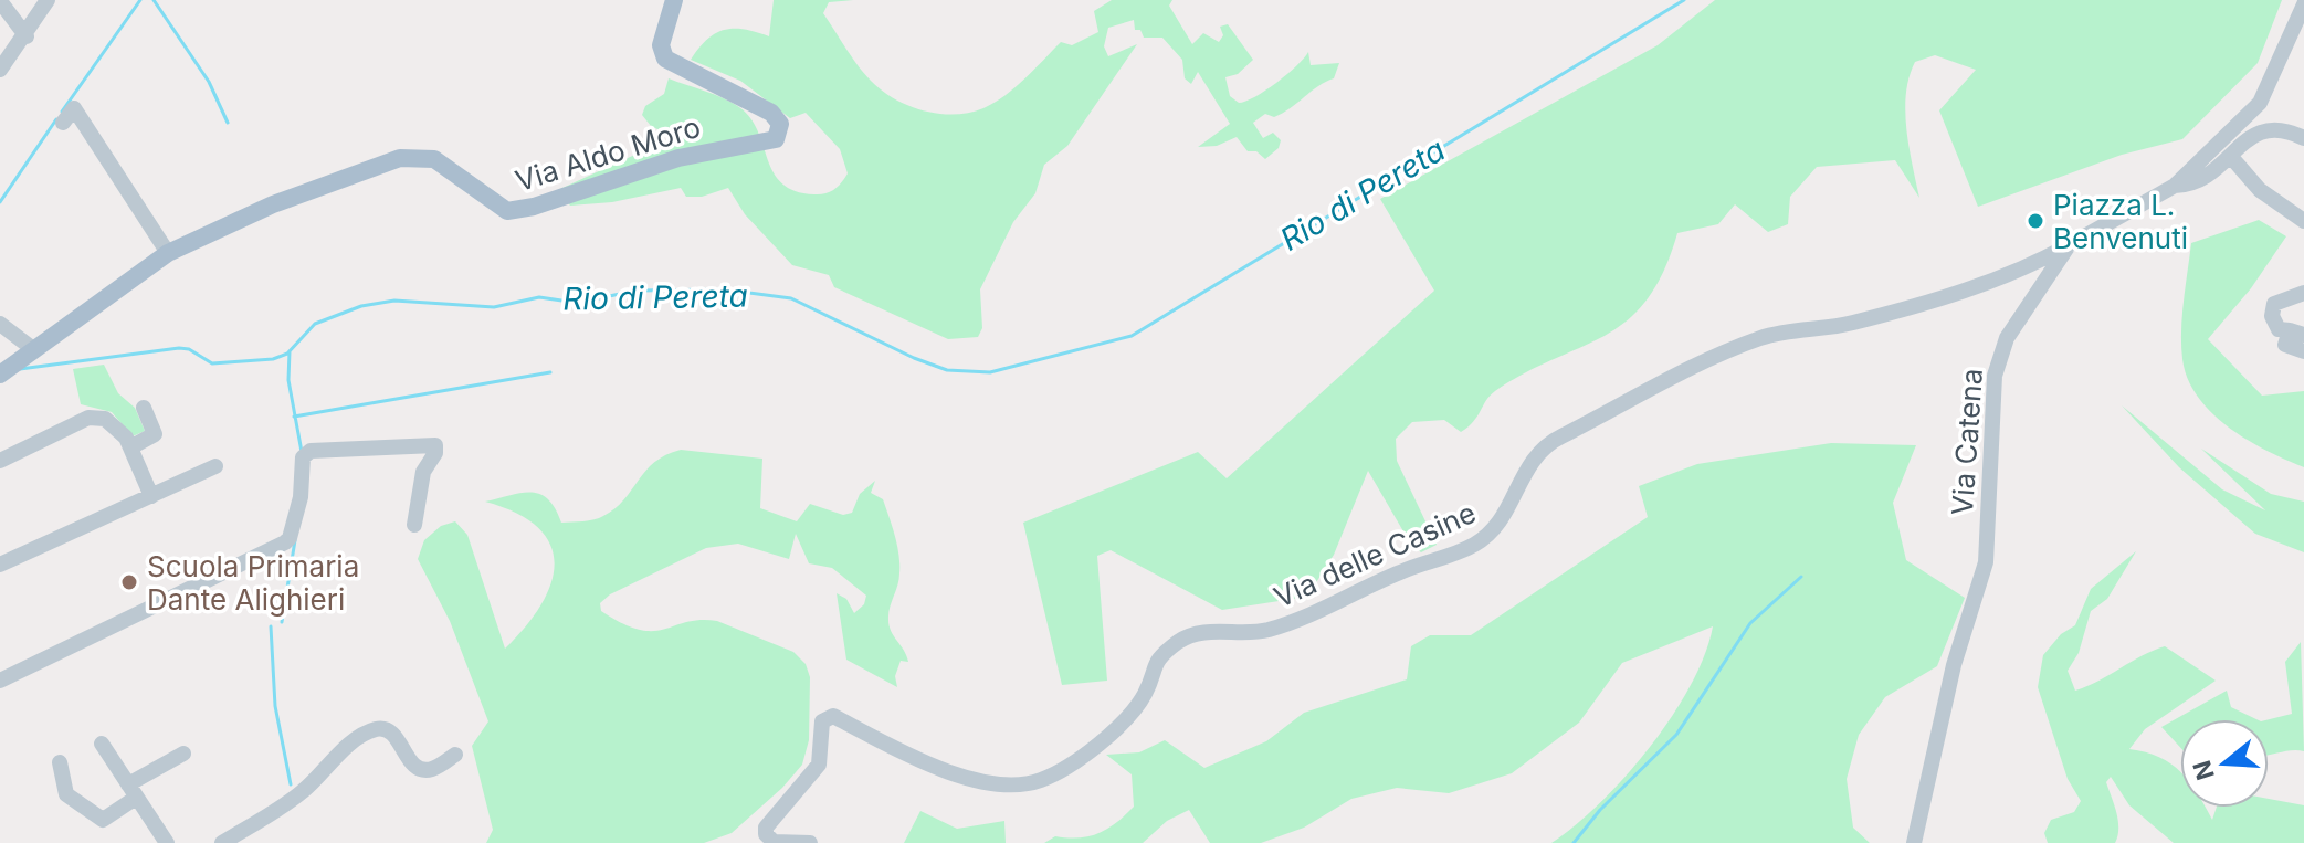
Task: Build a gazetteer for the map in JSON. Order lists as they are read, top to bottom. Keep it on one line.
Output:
{"streets":{"main road":["Via Aldo Moro"],"street":["Via Catena","Via delle Casine"]},"crossings":[["Via Catena","Via delle Casine"]],"water":["Rio di Pereta"],"places":["Piazza L. Benvenuti","Scuola Primaria Dante Alighieri"],"north":"left"}
